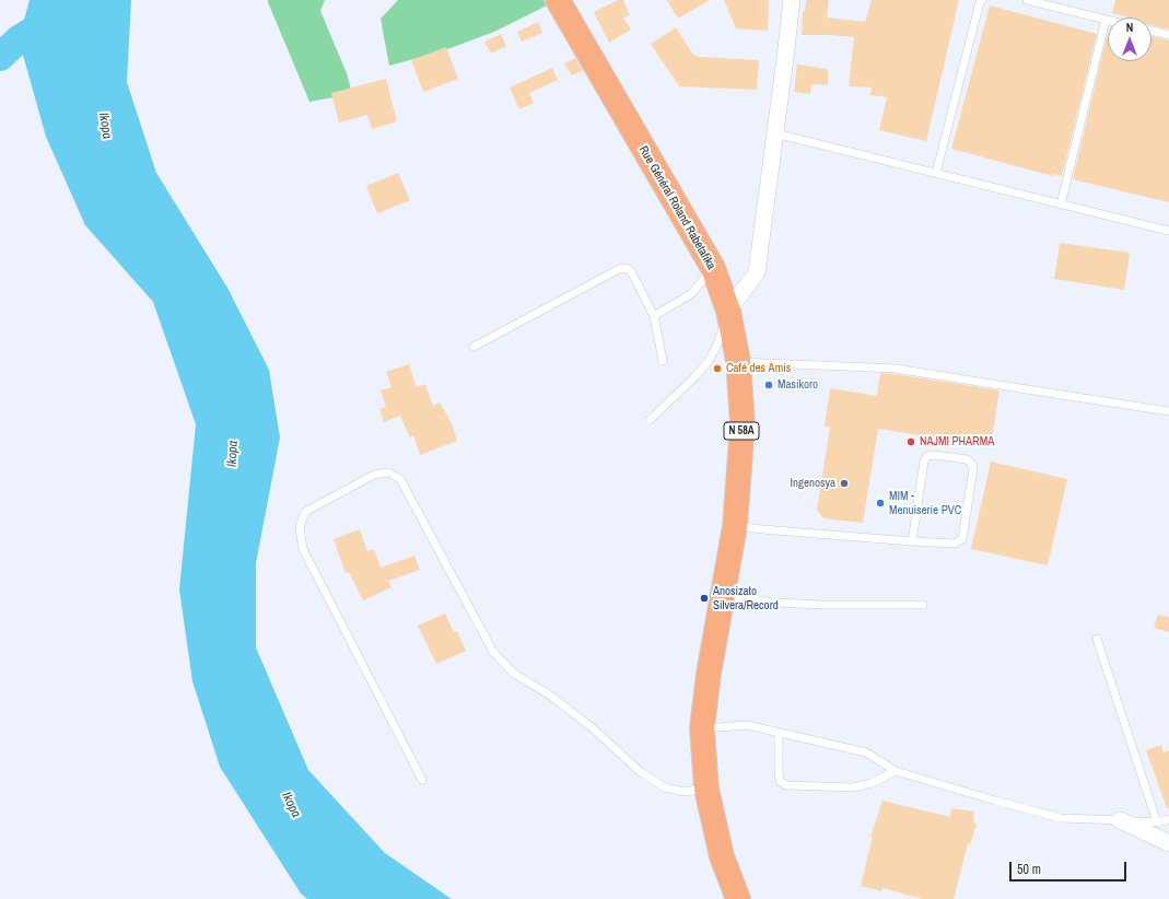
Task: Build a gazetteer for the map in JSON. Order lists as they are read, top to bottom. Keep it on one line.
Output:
{"streets":{"main road":["Rue Général Roland Rabetafika","N 58A"]},"water":["Ikopa"],"places":["Café des Amis","Masikoro","NAJMI PHARMA","Ingenosya","MIM - Menuiserie PVC","Anosizato Silvera/Record"],"scale_bar":"50 m","north":"top"}
